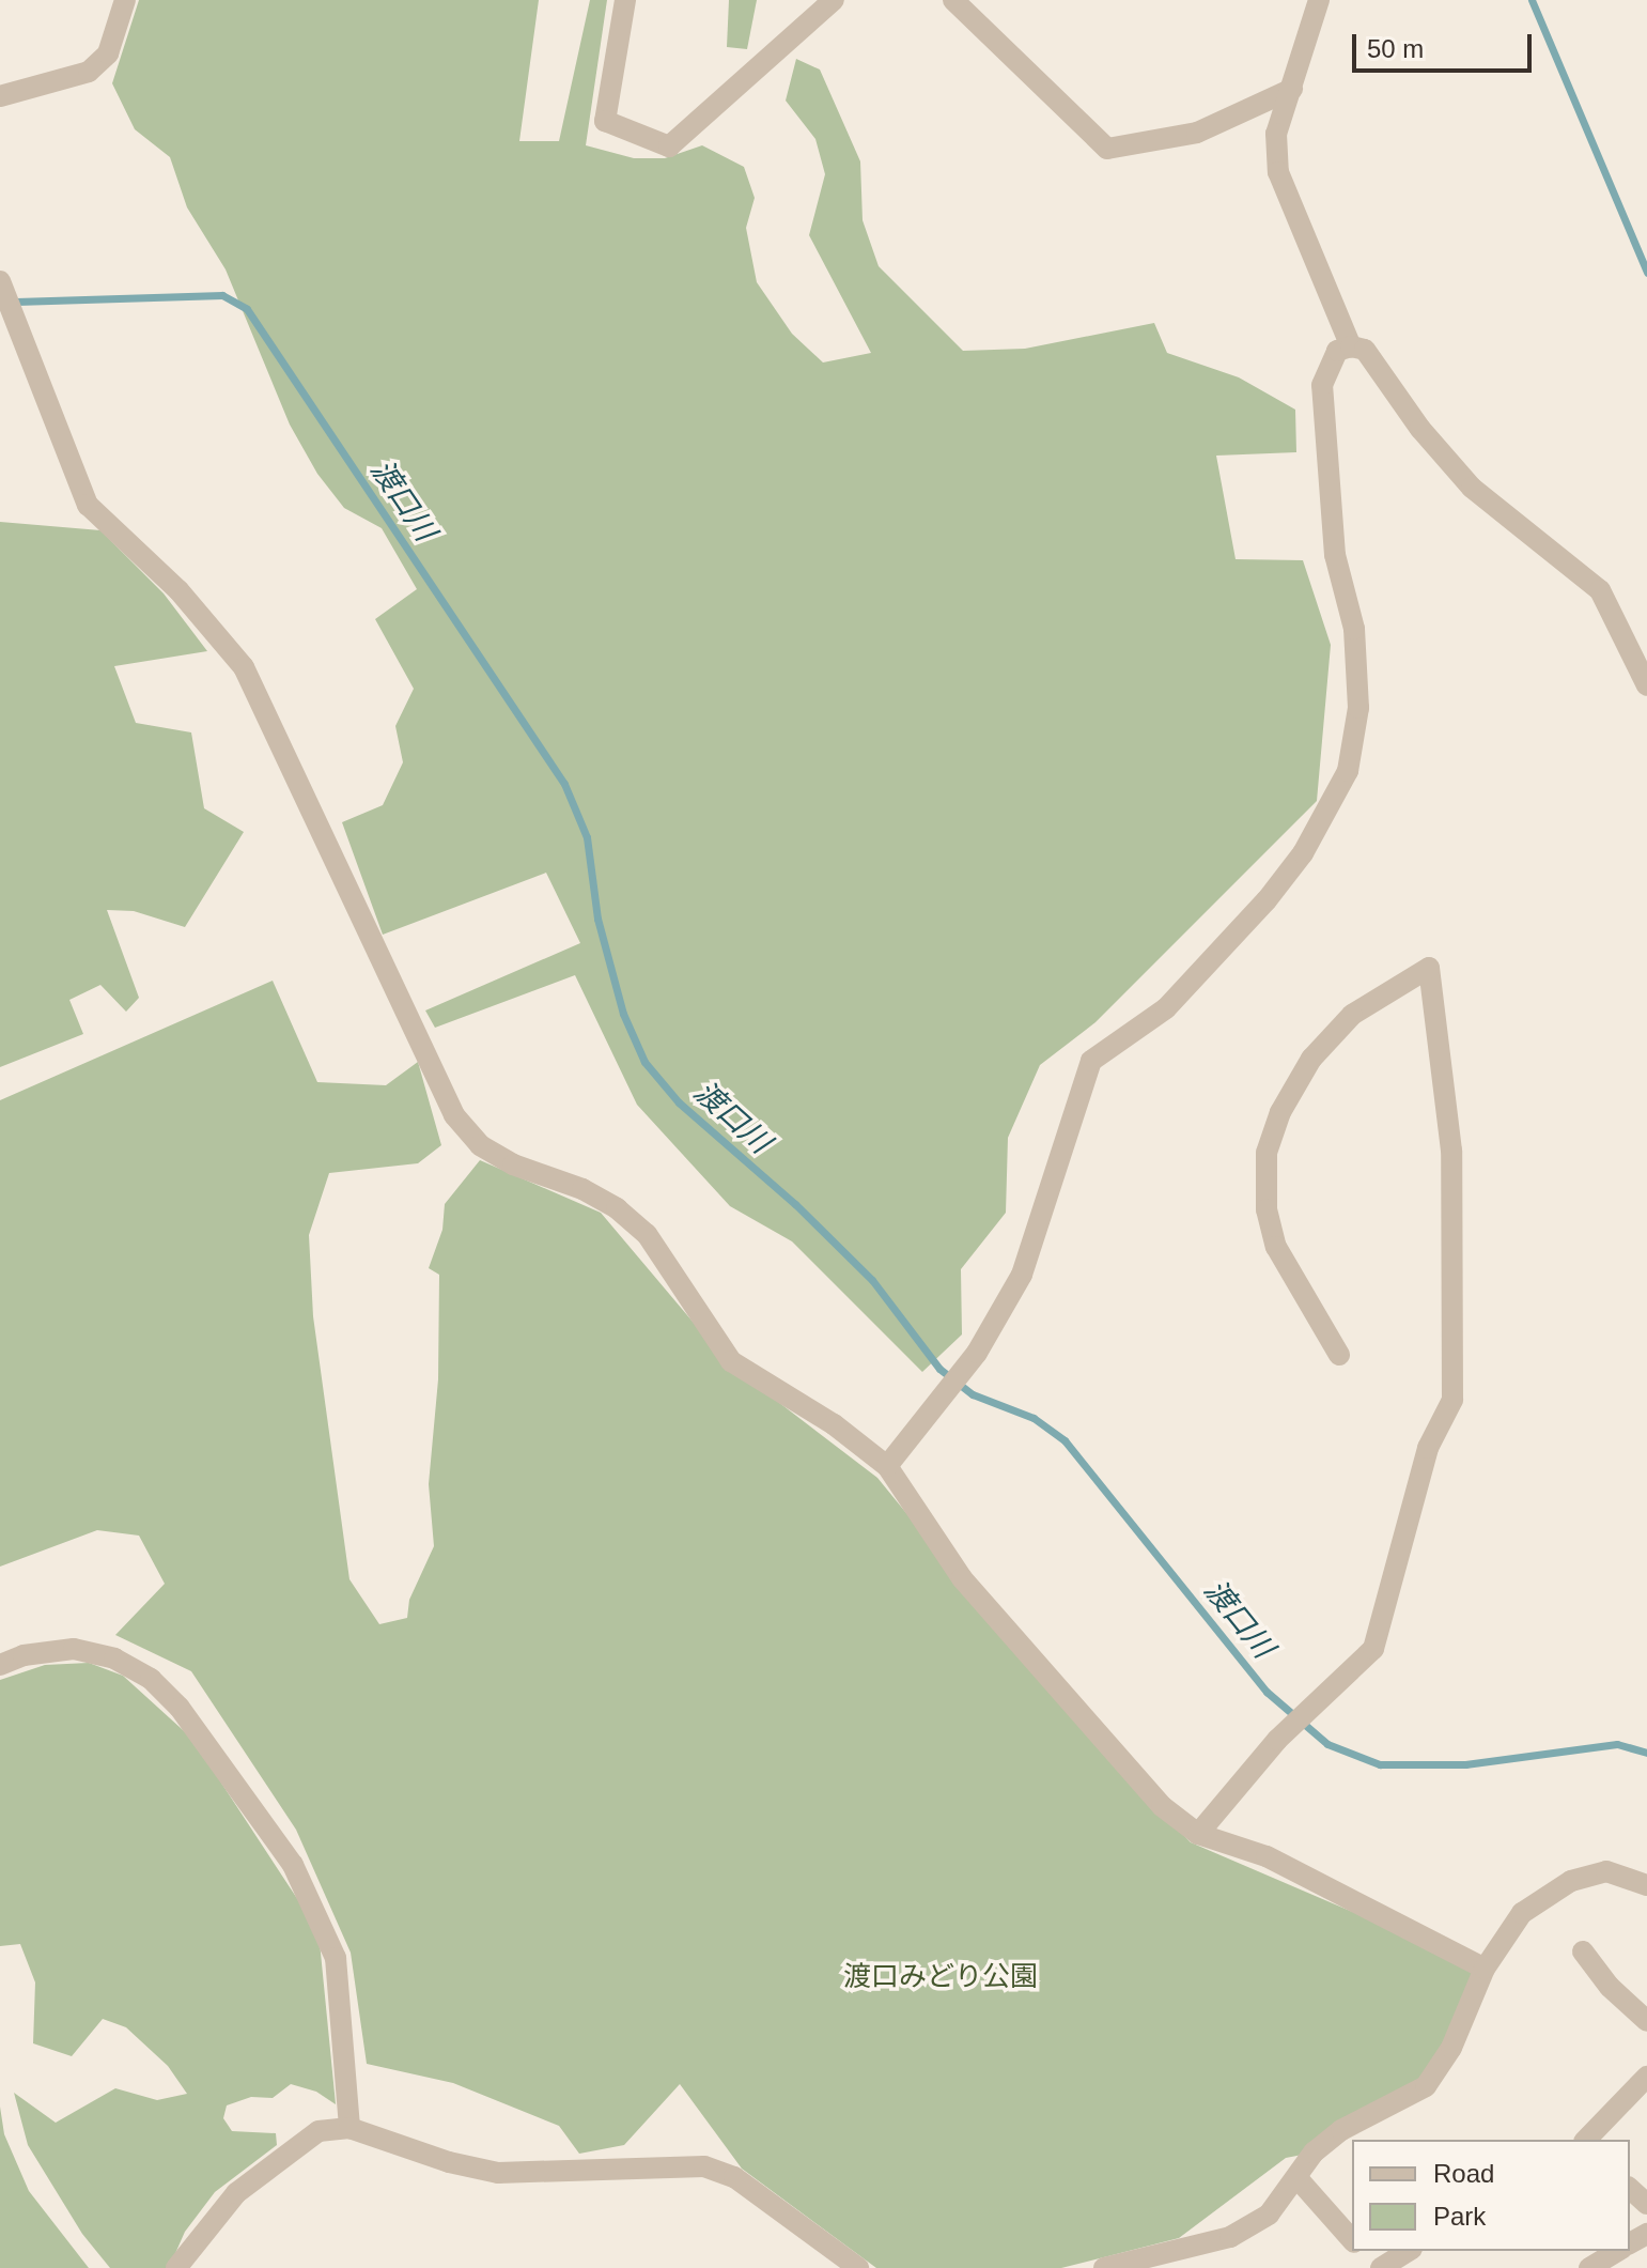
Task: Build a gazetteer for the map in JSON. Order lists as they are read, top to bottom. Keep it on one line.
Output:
{"water":["渡口川"],"parks":["渡口みどり公園"],"legend":["Road","Park"],"scale_bar":"50 m"}
